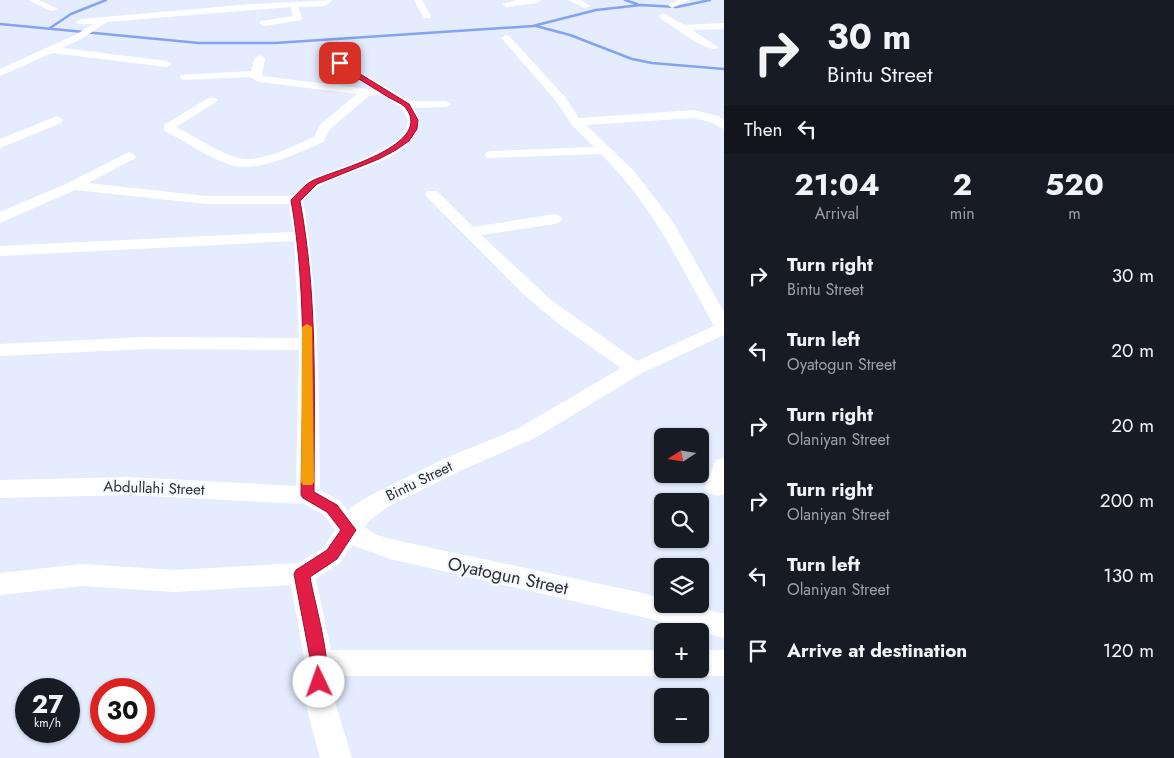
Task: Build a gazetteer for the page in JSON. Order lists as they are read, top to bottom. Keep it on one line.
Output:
{"streets":{"street":["Bintu Street","Abdullahi Street","Oyatogun Street"]},"crossings":[["Bintu Street","Oyatogun Street"],["Abdullahi Street","Oyatogun Street"]],"north":"left","page":{"turn":["30 m","Bintu Street"],"then":"Then","eta":["21:04","Arrival","2","min","520","m"],"list":[{"name":"Turn right","note":"Bintu Street","value":"30 m"},{"name":"Turn left","note":"Oyatogun Street","value":"20 m"},{"name":"Turn right","note":"Olaniyan Street","value":"20 m"},{"name":"Turn right","note":"Olaniyan Street","value":"200 m"},{"name":"Turn left","note":"Olaniyan Street","value":"130 m"},{"name":"Arrive at destination","value":"120 m"}],"map_buttons":["+","−"],"speed":"27 km/h","limit":"30"}}
